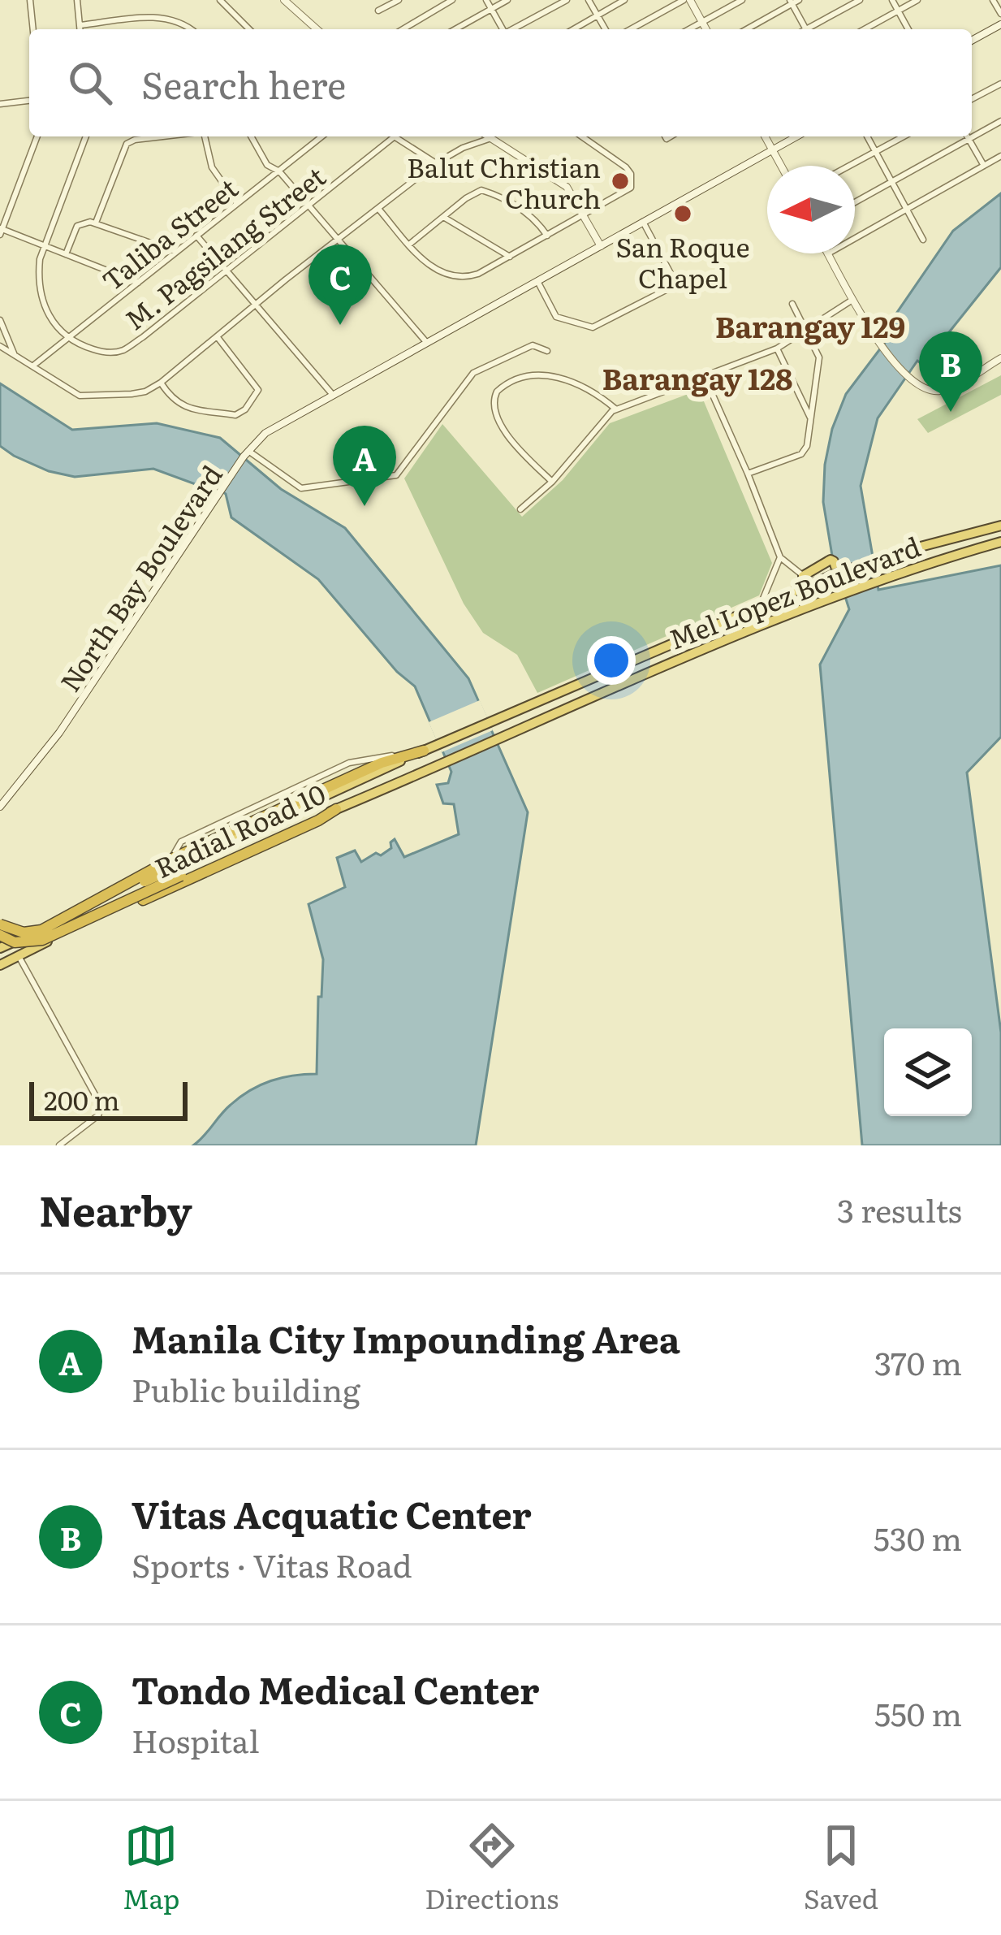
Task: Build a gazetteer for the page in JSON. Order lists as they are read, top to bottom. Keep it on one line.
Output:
{"streets":{"highway":["Mel Lopez Boulevard","Radial Road 10"],"main road":["North Bay Boulevard"],"street":["Taliba Street","M. Pagsilang Street"]},"crossings":[["Taliba Street","M. Pagsilang Street"],["Mel Lopez Boulevard","Radial Road 10"]],"districts":["Barangay 129","Barangay 128"],"places":["Balut Christian Church","San Roque Chapel"],"scale_bar":"200 m","north":"left","page":{"search":"Search here","pins":["C","B","A"],"scale":"200 m","heading":["Nearby","3 results"],"list":[{"mark":"A","name":"Manila City Impounding Area","note":"Public building","value":"370 m"},{"mark":"B","name":"Vitas Acquatic Center","note":"Sports · Vitas Road","value":"530 m"},{"mark":"C","name":"Tondo Medical Center","note":"Hospital","value":"550 m"}],"nav":["Map","Directions","Saved"]}}
